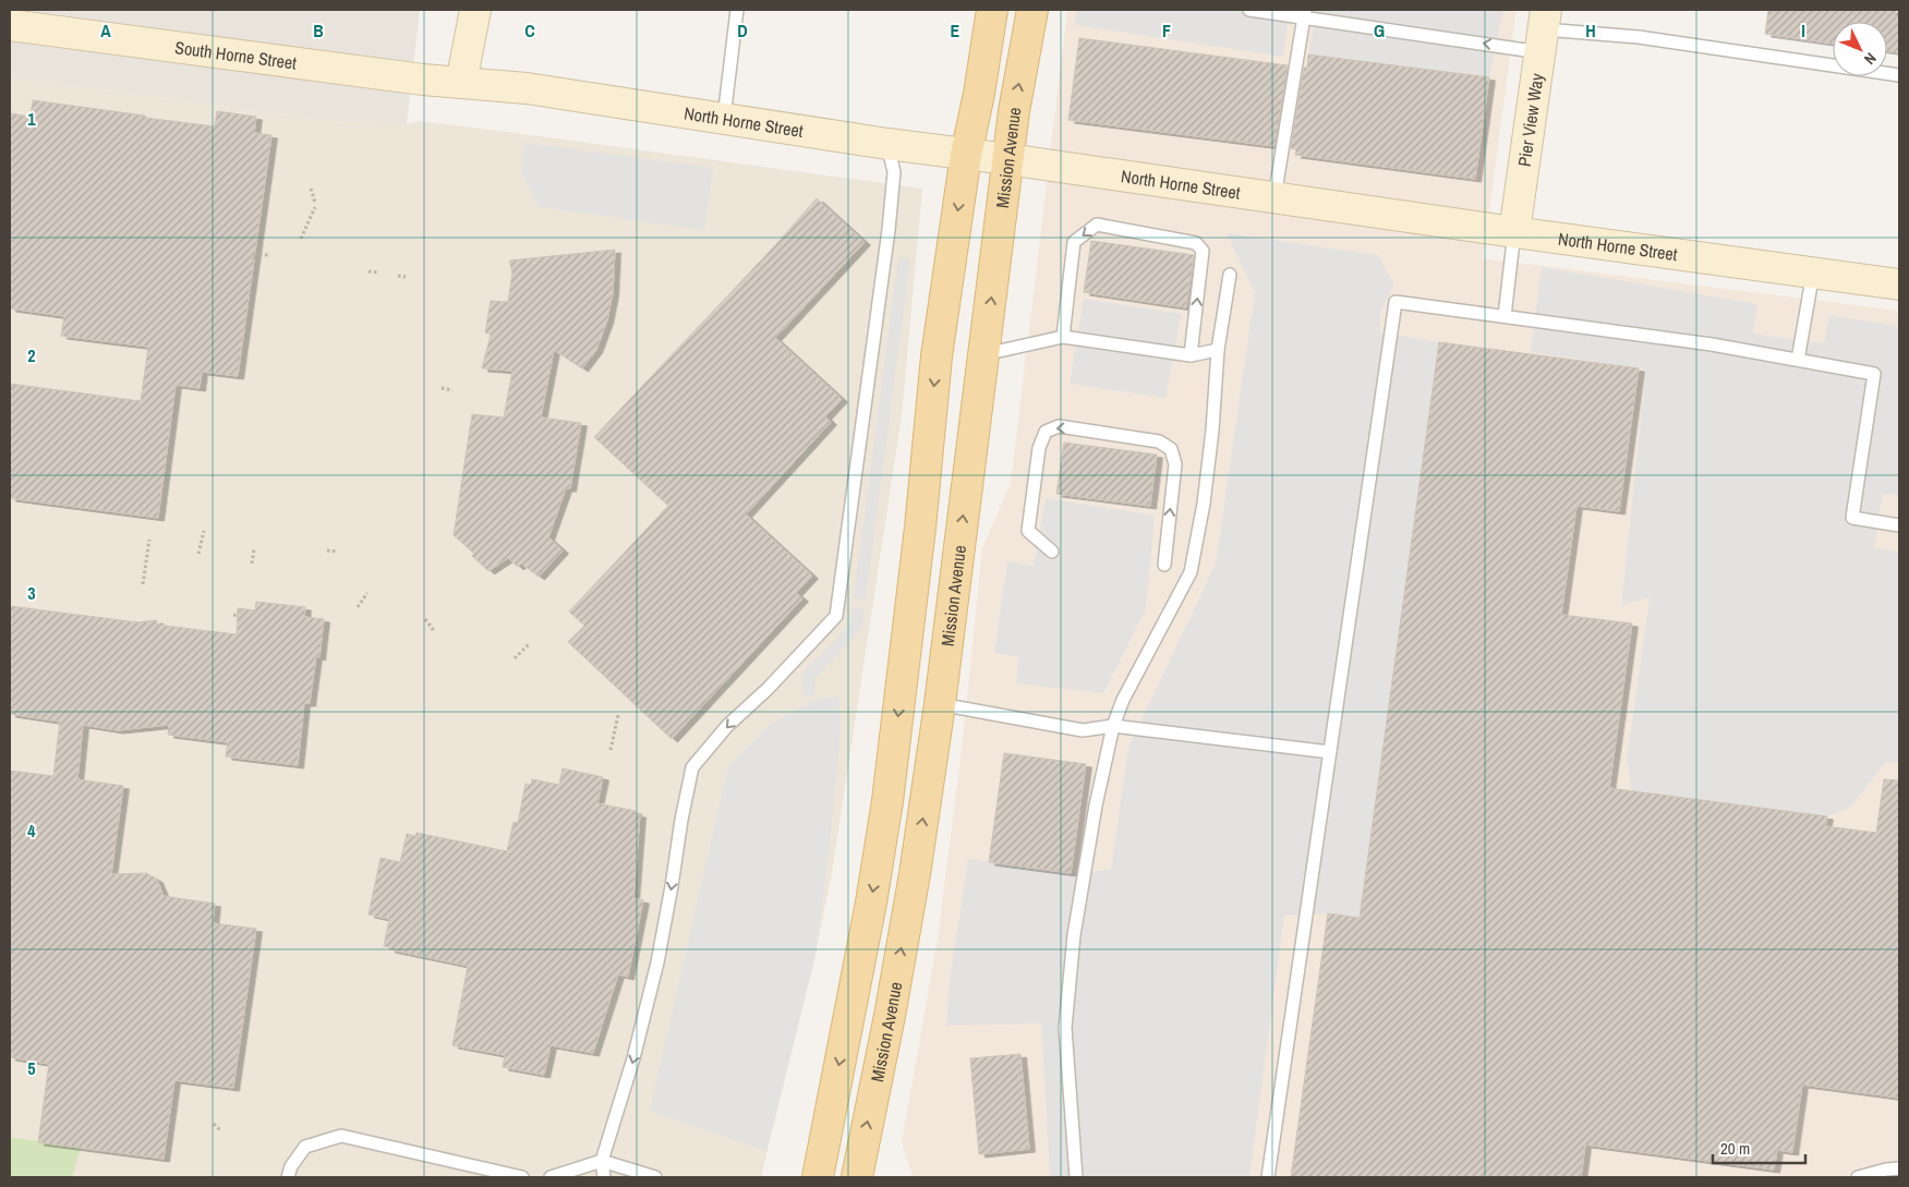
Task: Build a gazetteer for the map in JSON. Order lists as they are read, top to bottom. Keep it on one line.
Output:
{"streets":{"main road":["Mission Avenue"],"street":["South Horne Street","North Horne Street","Pier View Way"]},"crossings":[["South Horne Street","North Horne Street"],["North Horne Street","Pier View Way"],["North Horne Street","Mission Avenue"]],"scale_bar":"20 m","north":"bottom right","grid":{"columns":["A","B","C","D","E","F","G","H","I"],"rows":["1","2","3","4","5"]}}
